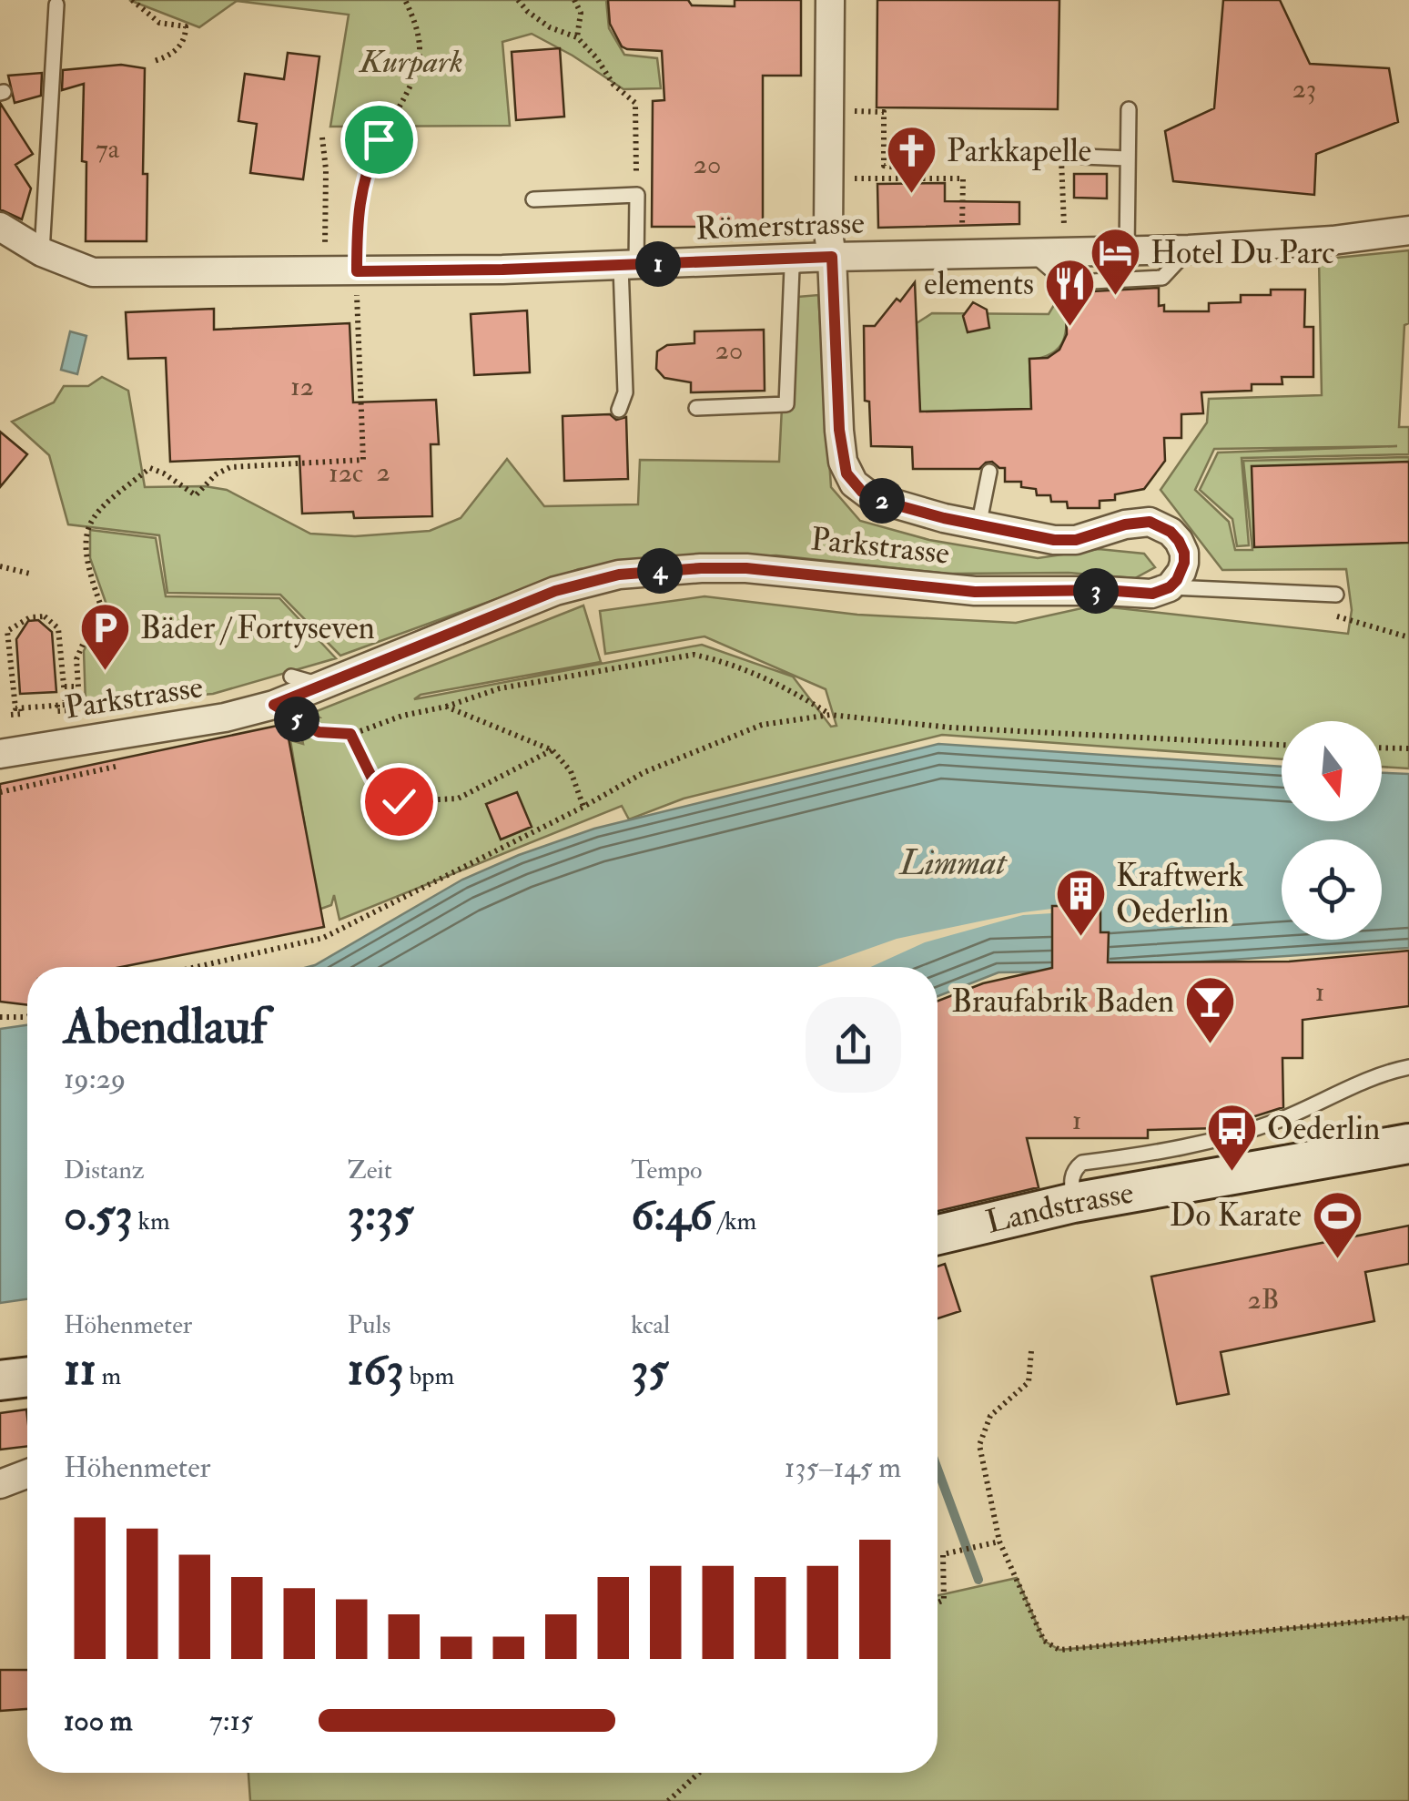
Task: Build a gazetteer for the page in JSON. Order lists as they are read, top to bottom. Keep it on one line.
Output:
{"streets":{"main road":["Landstrasse"],"street":["Römerstrasse","Parkstrasse"]},"crossings":[["Römerstrasse","Parkstrasse"]],"water":["Limmat"],"parks":["Kurpark"],"places":{"church":["Parkkapelle"],"hotel":["Hotel Du Parc"],"restaurant":["elements"],"parking":["Bäder / Fortyseven"],"building":["Kraftwerk Oederlin"],"bar":["Braufabrik Baden"],"bus stop":["Oederlin"],"sports":["Do Karate"]},"house_numbers":["23","7a","20","20","12","2","12c","1","1","2B"],"north":"bottom","page":{"pins":["1","2","4","3","5"],"heading":["Abendlauf","19:29"],"stats":[["Distanz","0.53 km"],["Zeit","3:35"],["Tempo","6:46 /km"],["Höhenmeter","11 m"],["Puls","163 bpm"],["kcal","35"]],"chart":["Höhenmeter","135–145 m"],"list":[{"name":"100 m","note":"7:15"}]}}
